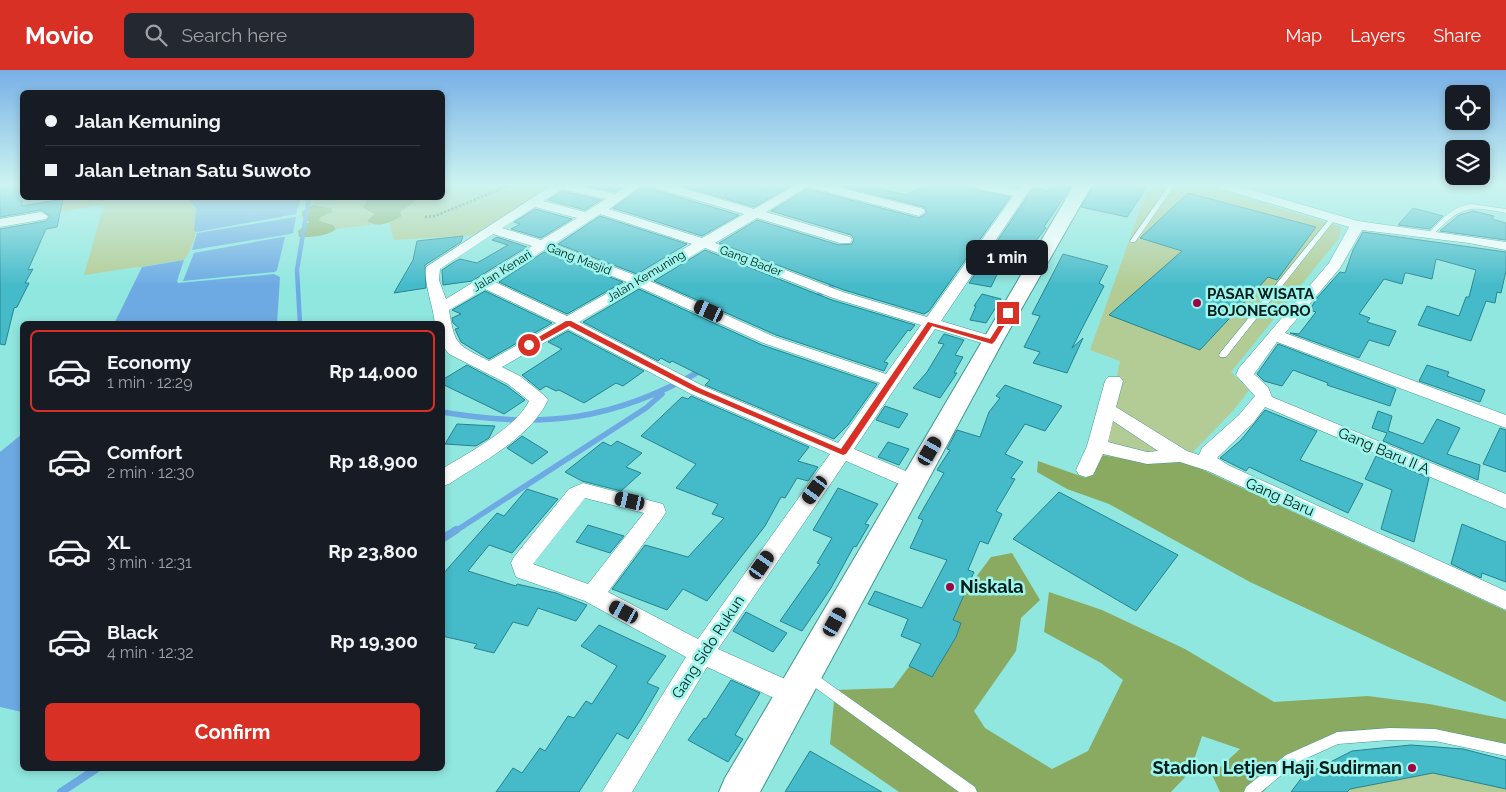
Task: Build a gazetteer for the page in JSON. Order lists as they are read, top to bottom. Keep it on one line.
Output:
{"streets":{"street":["Gang Masjid","Gang Bader","Jalan Kenari","Jalan Kemuning","Gang Baru II A","Gang Baru","Gang Sido Rukun"]},"crossings":[["Gang Masjid","Jalan Kenari"],["Gang Masjid","Jalan Kemuning"],["Gang Masjid","Gang Sido Rukun"],["Gang Bader","Jalan Kemuning"],["Gang Bader","Gang Sido Rukun"]],"places":["PASAR WISATA BOJONEGORO","Niskala","Stadion Letjen Haji Sudirman"],"page":{"header":"Movio","search":"Search here","nav":["Map","Layers","Share"],"banner":["Jalan Kemuning","Jalan Letnan Satu Suwoto"],"bubble":"1 min","list":[{"name":"Economy","note":"1 min · 12:29","value":"Rp 14,000"},{"name":"Comfort","note":"2 min · 12:30","value":"Rp 18,900"},{"name":"XL","note":"3 min · 12:31","value":"Rp 23,800"},{"name":"Black","note":"4 min · 12:32","value":"Rp 19,300"}],"buttons":"Confirm"}}
